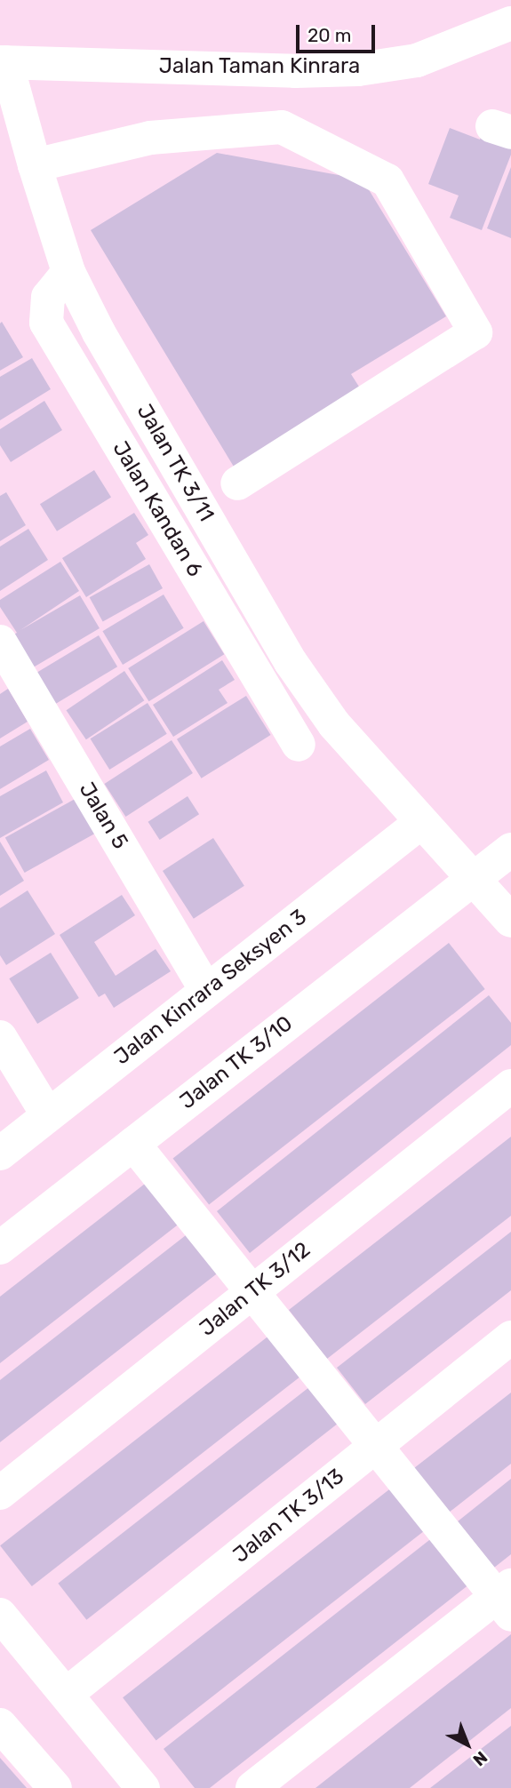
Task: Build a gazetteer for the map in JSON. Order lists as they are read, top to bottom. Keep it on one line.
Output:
{"streets":{"street":["Jalan Taman Kinrara","Jalan TK 3/11","Jalan Kandan 6","Jalan 5","Jalan Kinrara Seksyen 3","Jalan TK 3/10","Jalan TK 3/12","Jalan TK 3/13"]},"crossings":[["Jalan Taman Kinrara","Jalan TK 3/11"],["Jalan TK 3/11","Jalan Kandan 6"],["Jalan TK 3/11","Jalan Kinrara Seksyen 3"],["Jalan TK 3/11","Jalan TK 3/10"],["Jalan 5","Jalan Kinrara Seksyen 3"]],"scale_bar":"20 m","north":"bottom right"}
